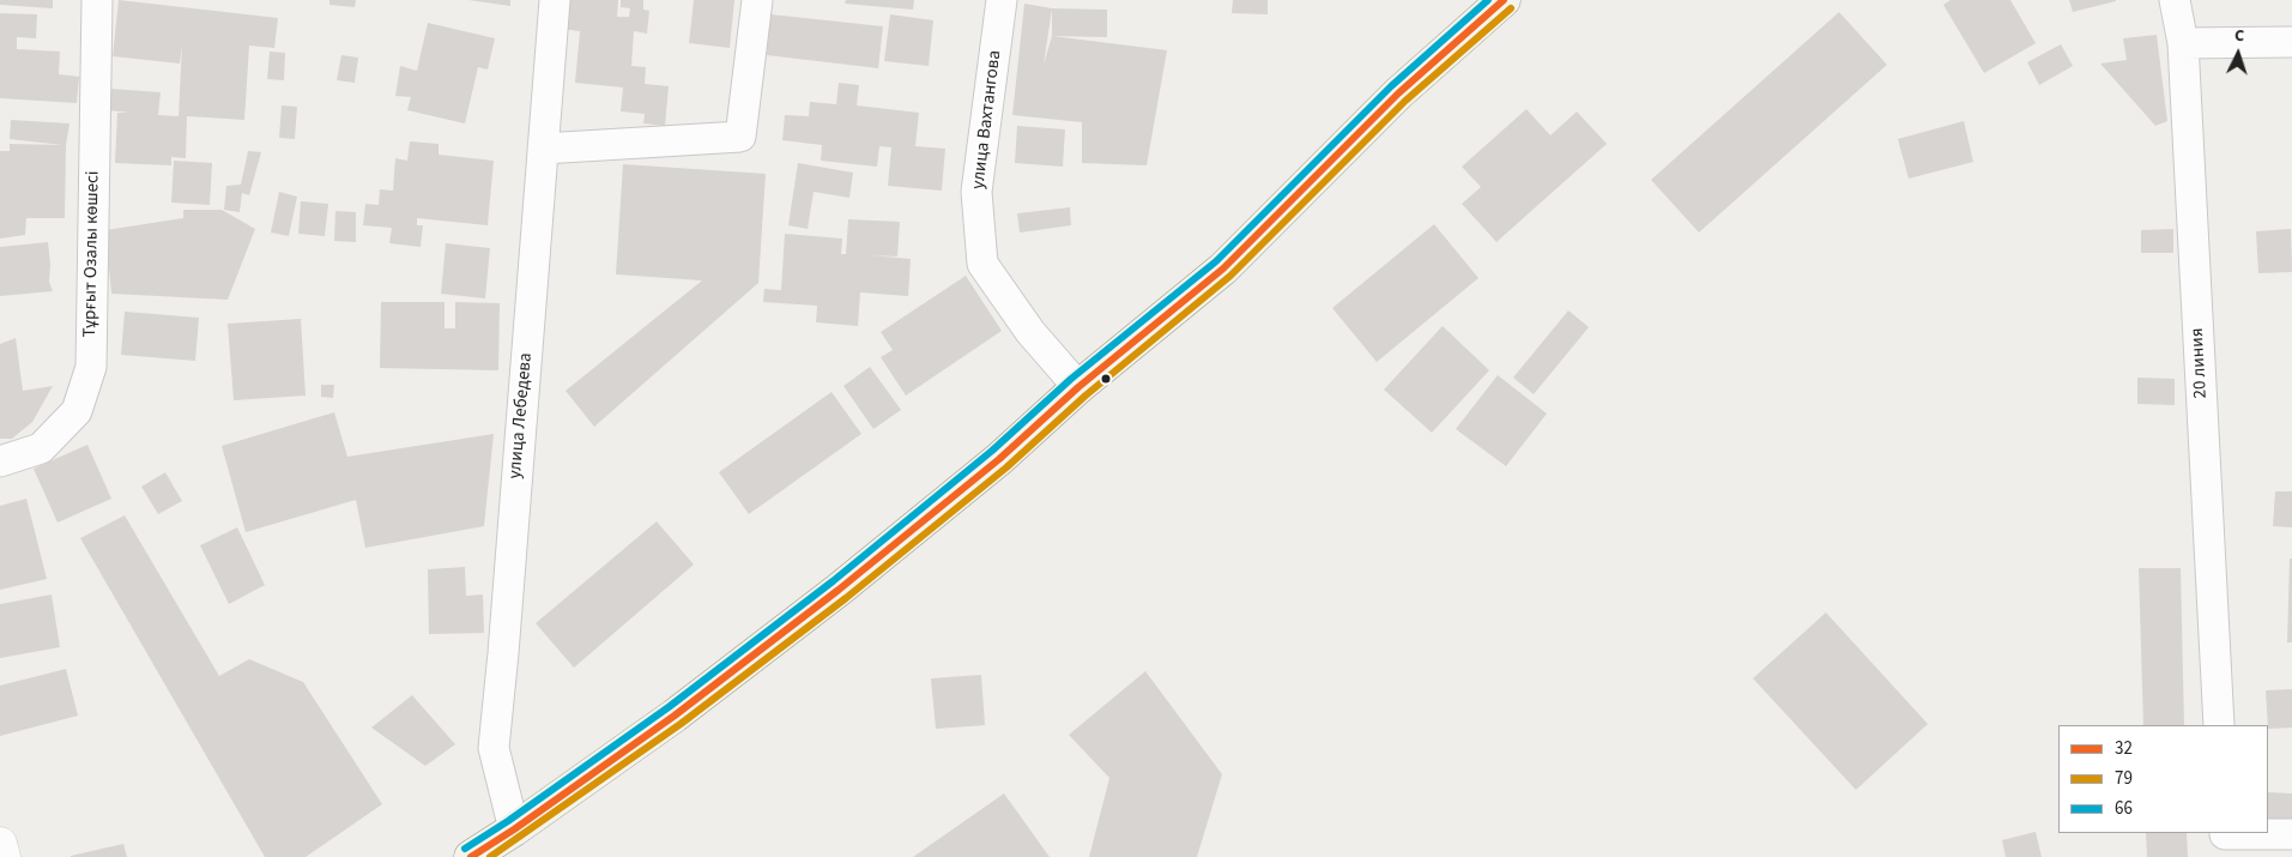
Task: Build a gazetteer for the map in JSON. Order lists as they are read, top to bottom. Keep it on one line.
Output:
{"streets":{"street":["улица Вахтангова","Тұрғыт Озалы көшесі","20 линия","улица Лебедева"]},"lines":["transit line 32","transit line 66","transit line 79"],"legend":["32","79","66"],"north":"top"}
